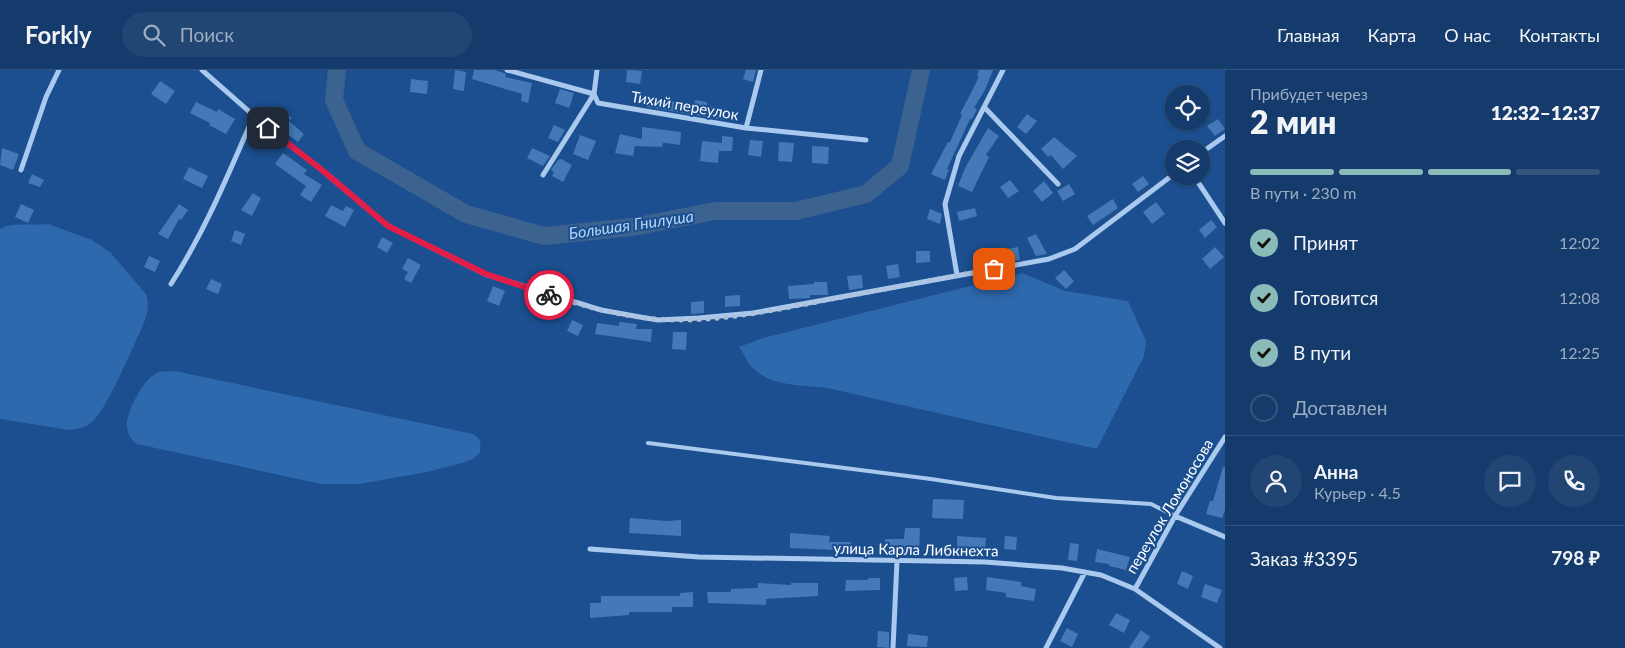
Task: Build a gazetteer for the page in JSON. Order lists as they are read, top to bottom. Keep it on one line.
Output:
{"streets":{"street":["Тихий переулок","переулок Ломоносова","улица Карла Либкнехта"]},"crossings":[["переулок Ломоносова","улица Карла Либкнехта"]],"water":["Большая Гнилуша"],"page":{"header":"Forkly","search":"Поиск","nav":["Главная","Карта","О нас","Контакты"],"heading":["2 мин","Прибудет через","12:32–12:37"],"panel":["Анна","Курьер · 4.5","Заказ #3395","798 ₽"],"bar":"В пути · 230 m","list":[["Принят","12:02"],["Готовится","12:08"],["В пути","12:25"],"Доставлен"]}}
